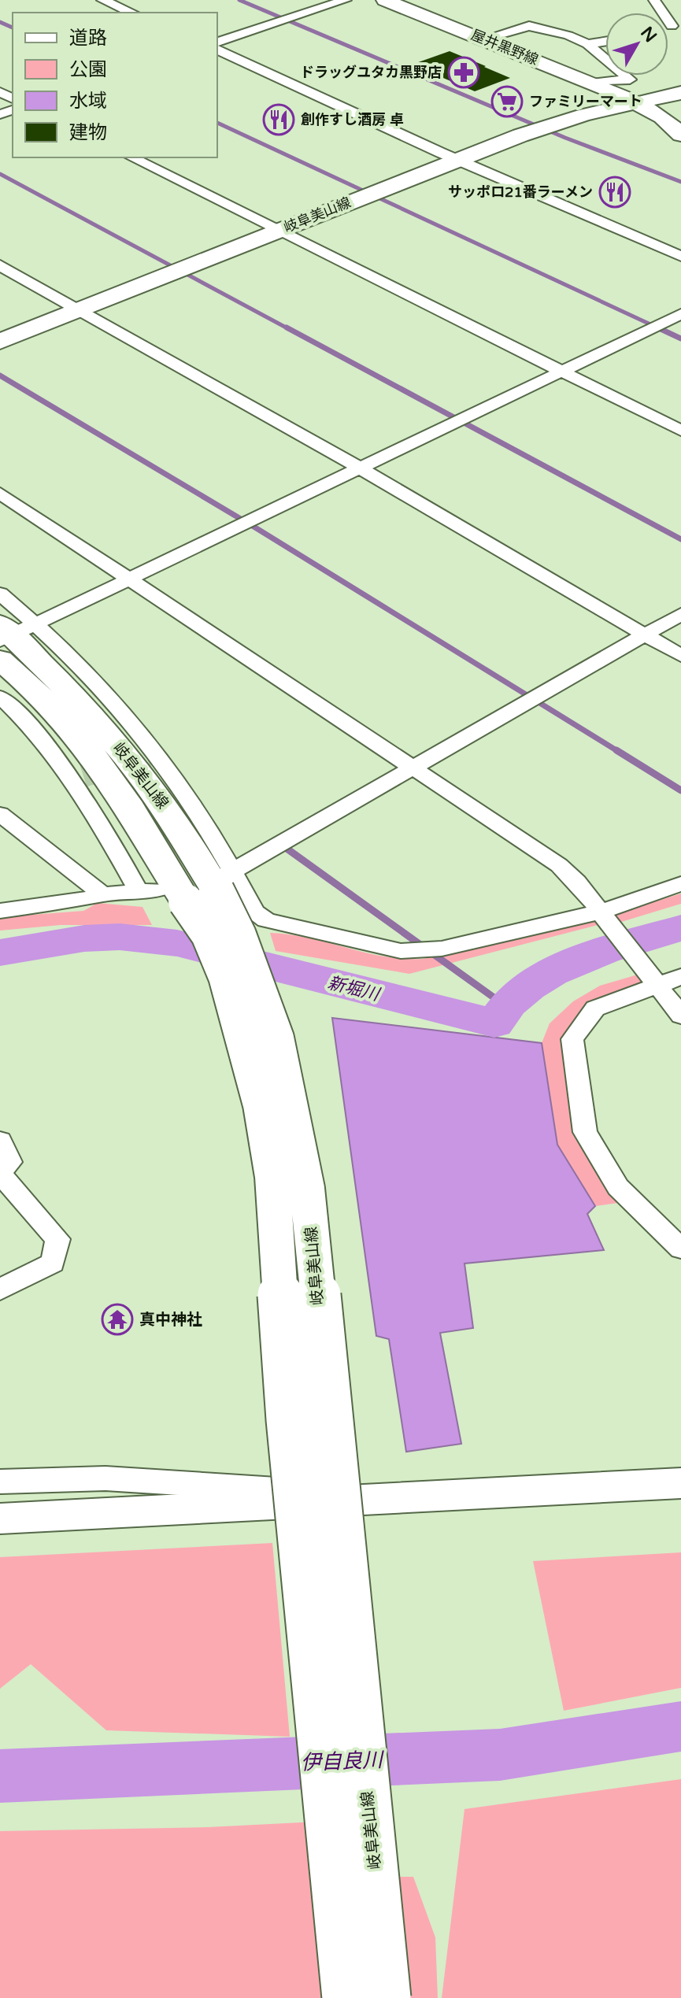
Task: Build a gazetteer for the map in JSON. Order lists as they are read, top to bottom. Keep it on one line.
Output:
{"streets":{"main road":["屋井黒野線","岐阜美山線"]},"crossings":[["屋井黒野線","岐阜美山線"]],"water":["新堀川","伊自良川"],"places":{"pharmacy":["ドラッグユタカ黒野店"],"supermarket":["ファミリーマート"],"restaurant":["創作すし酒房 卓","サッポロ21番ラーメン"],"temple":["真中神社"]},"legend":["道路","公園","水域","建物"],"north":"top right"}
